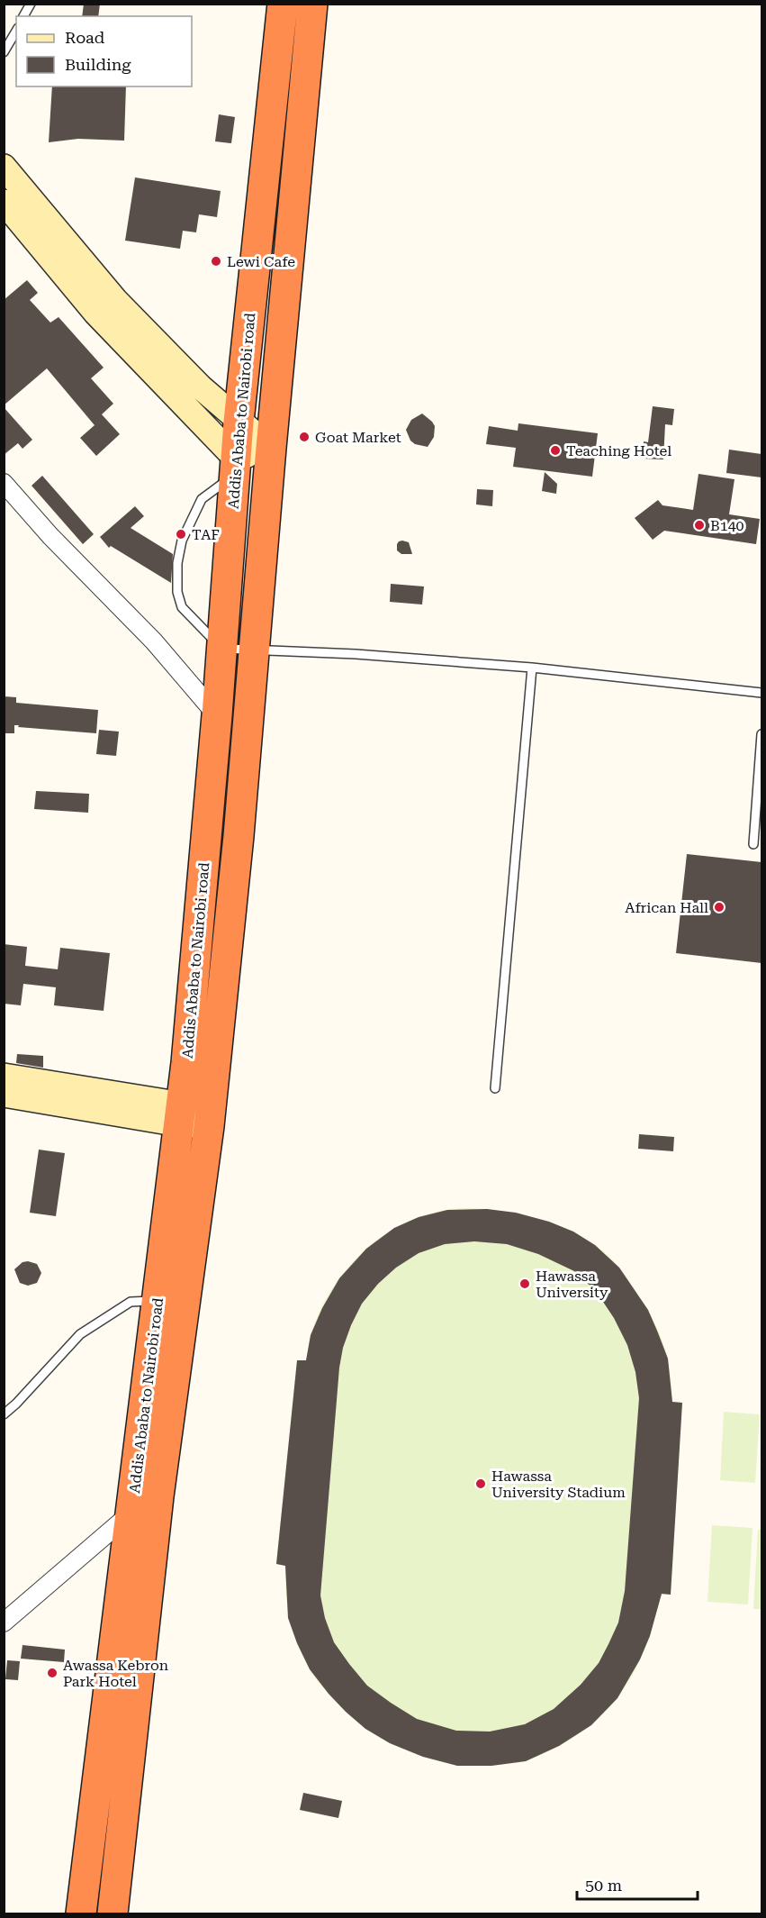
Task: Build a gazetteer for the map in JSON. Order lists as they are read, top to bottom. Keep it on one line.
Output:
{"streets":{"highway":["Addis Ababa to Nairobi road"]},"places":["Lewi Cafe","Goat Market","Teaching Hotel","B140","TAF","African Hall","Hawassa University","Hawassa University Stadium","Awassa Kebron Park Hotel"],"legend":["Road","Building"],"scale_bar":"50 m"}
